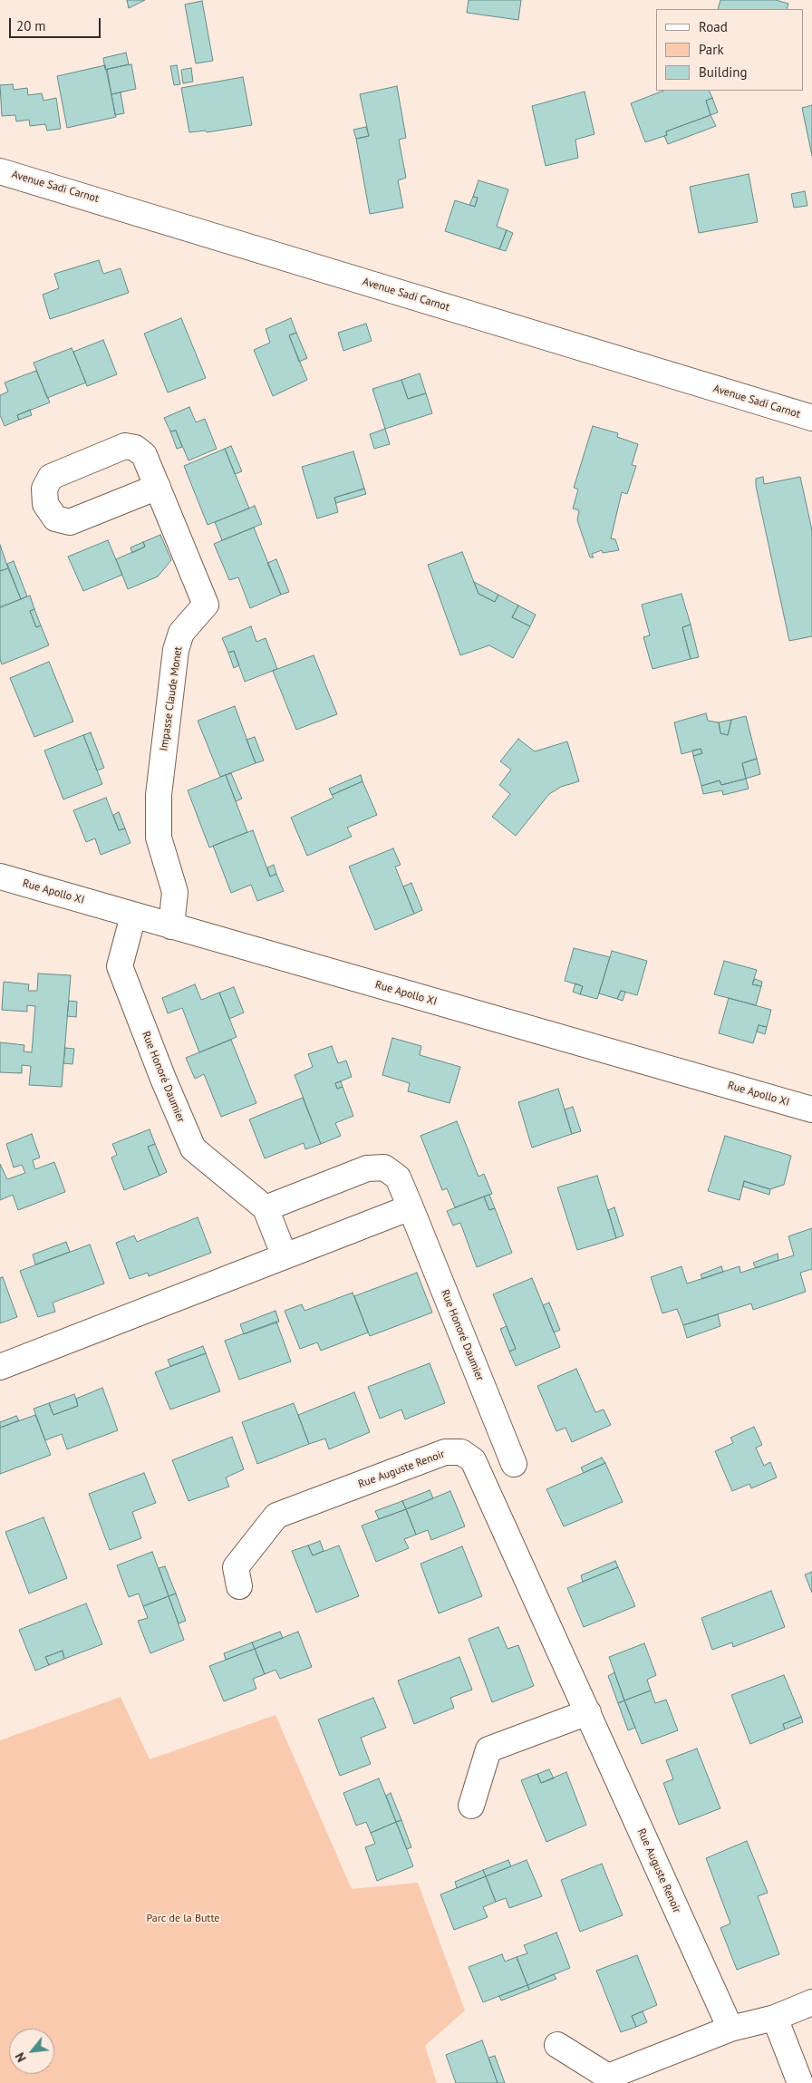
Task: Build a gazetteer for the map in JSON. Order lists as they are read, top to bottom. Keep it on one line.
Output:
{"streets":{"street":["Avenue Sadi Carnot","Impasse Claude Monet","Rue Apollo XI","Rue Honoré Daumier","Rue Auguste Renoir"]},"crossings":[["Impasse Claude Monet","Rue Apollo XI"],["Rue Apollo XI","Rue Honoré Daumier"]],"parks":["Parc de la Butte"],"legend":["Road","Park","Building"],"scale_bar":"20 m","north":"bottom left"}
